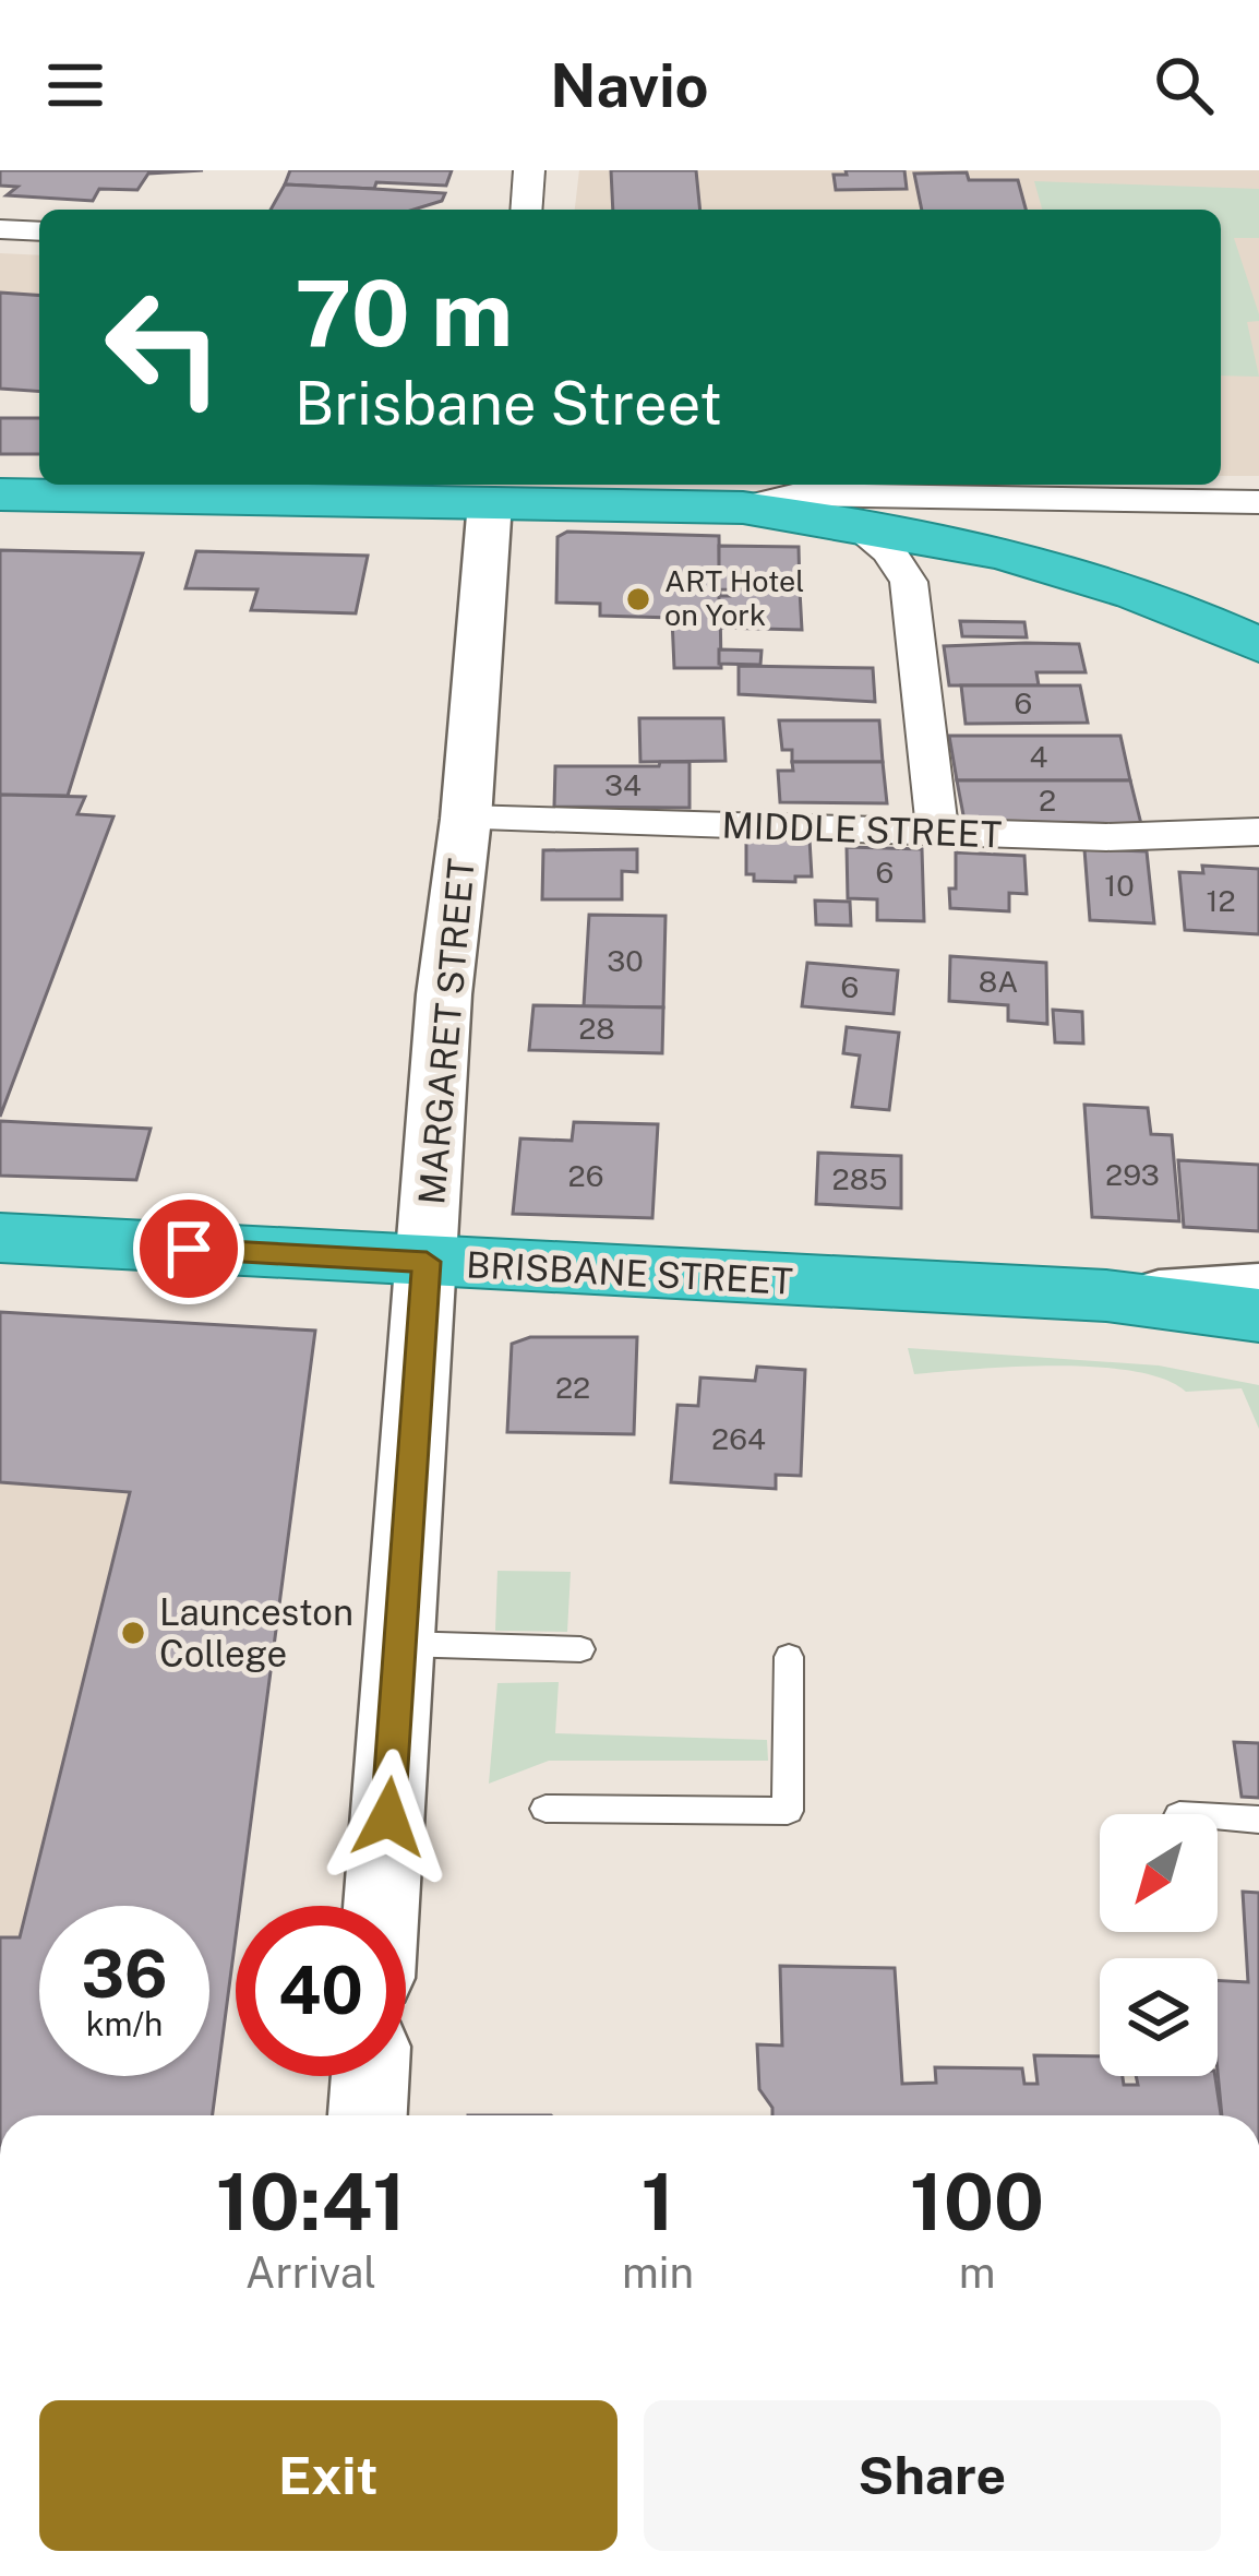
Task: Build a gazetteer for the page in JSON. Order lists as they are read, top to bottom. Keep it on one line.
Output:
{"streets":{"highway":["BRISBANE STREET"],"street":["MIDDLE STREET","MARGARET STREET"]},"crossings":[["MIDDLE STREET","MARGARET STREET"],["MARGARET STREET","BRISBANE STREET"]],"places":["ART Hotel on York","Launceston College"],"house_numbers":["6","4","34","2","6","10","12","30","8A","6","28","293","26","285","22","264"],"north":"bottom left","page":{"header":"Navio","turn":["70 m","Brisbane Street"],"speed":"36 km/h","limit":"40","eta":["10:41","Arrival","1","min","100","m"],"buttons":["Exit","Share"]}}
